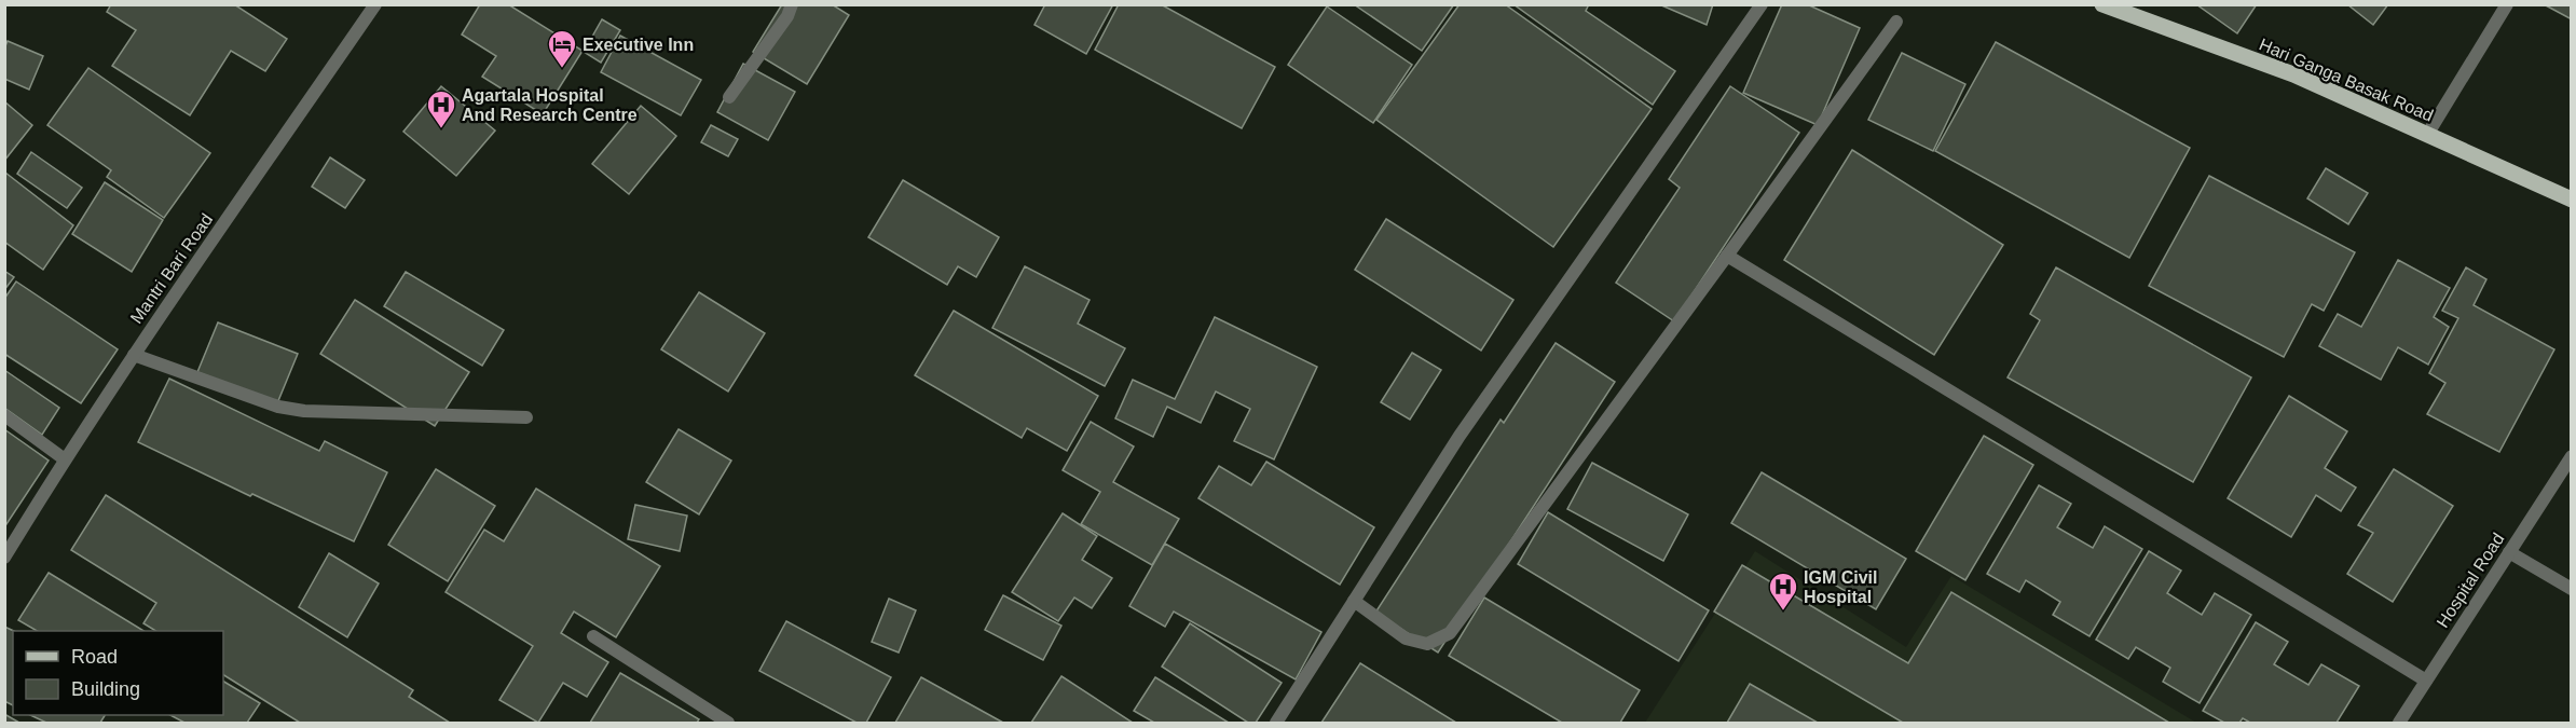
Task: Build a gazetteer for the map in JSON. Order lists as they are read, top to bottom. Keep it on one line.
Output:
{"streets":{"main road":["Hari Ganga Basak Road"],"street":["Mantri Bari Road","Hospital Road"]},"places":{"hotel":["Executive Inn"],"hospital":["Agartala Hospital And Research Centre","IGM Civil Hospital"]},"legend":["Road","Building"]}
